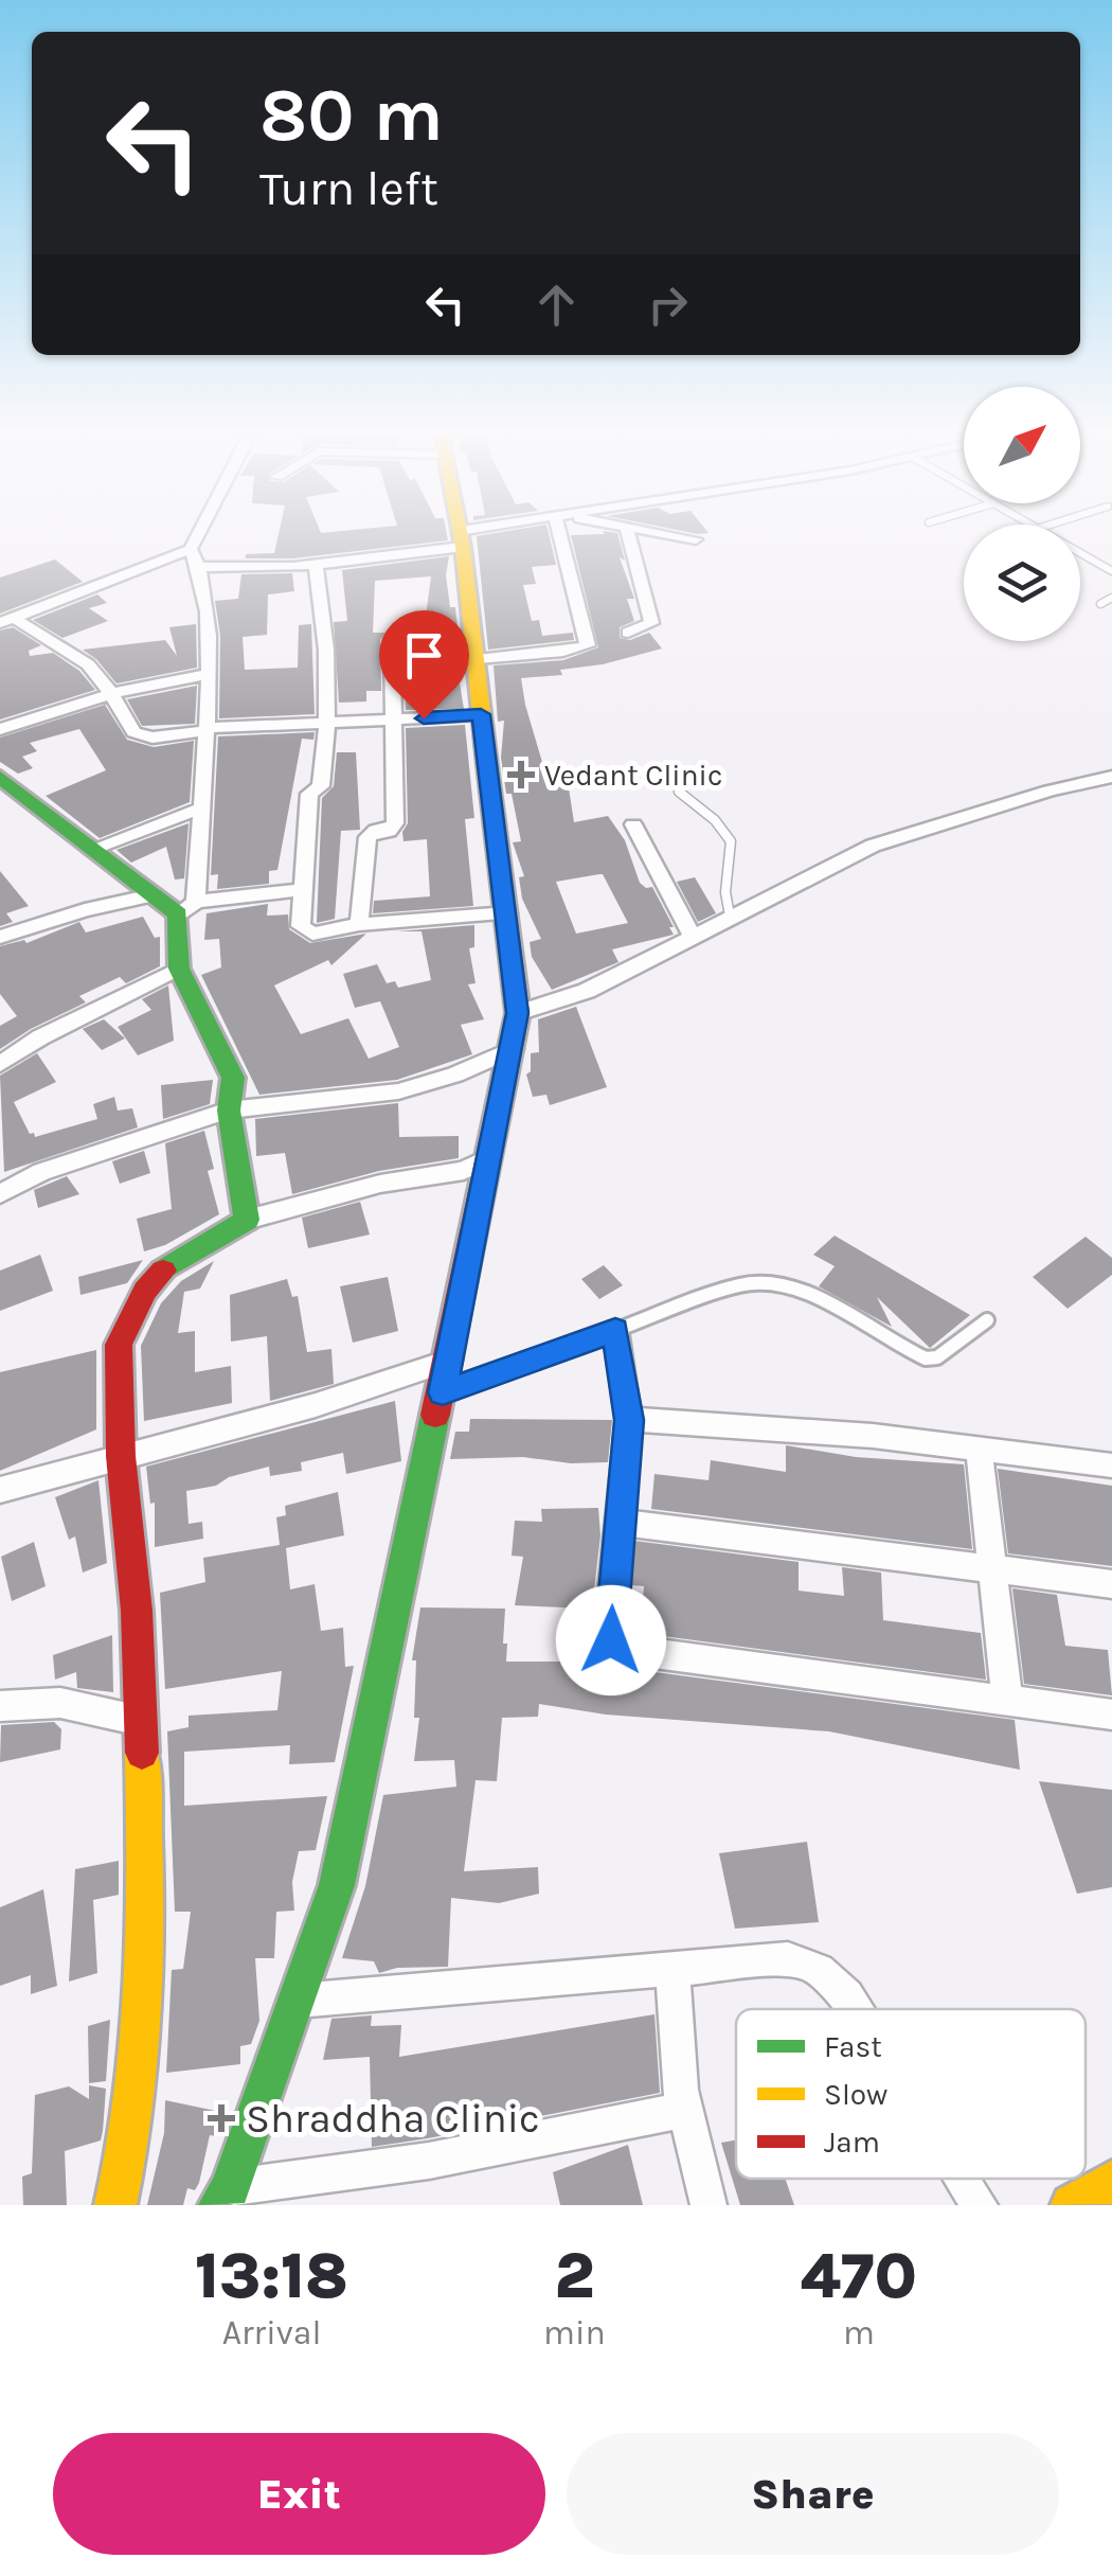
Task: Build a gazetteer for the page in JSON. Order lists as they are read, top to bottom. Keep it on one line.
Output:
{"places":{"health":["Vedant Clinic","Shraddha Clinic"]},"legend":["Fast","Slow","Jam"],"north":"top right","page":{"turn":["80 m","Turn left"],"eta":["13:18","Arrival","2","min","470","m"],"buttons":["Exit","Share"]}}
